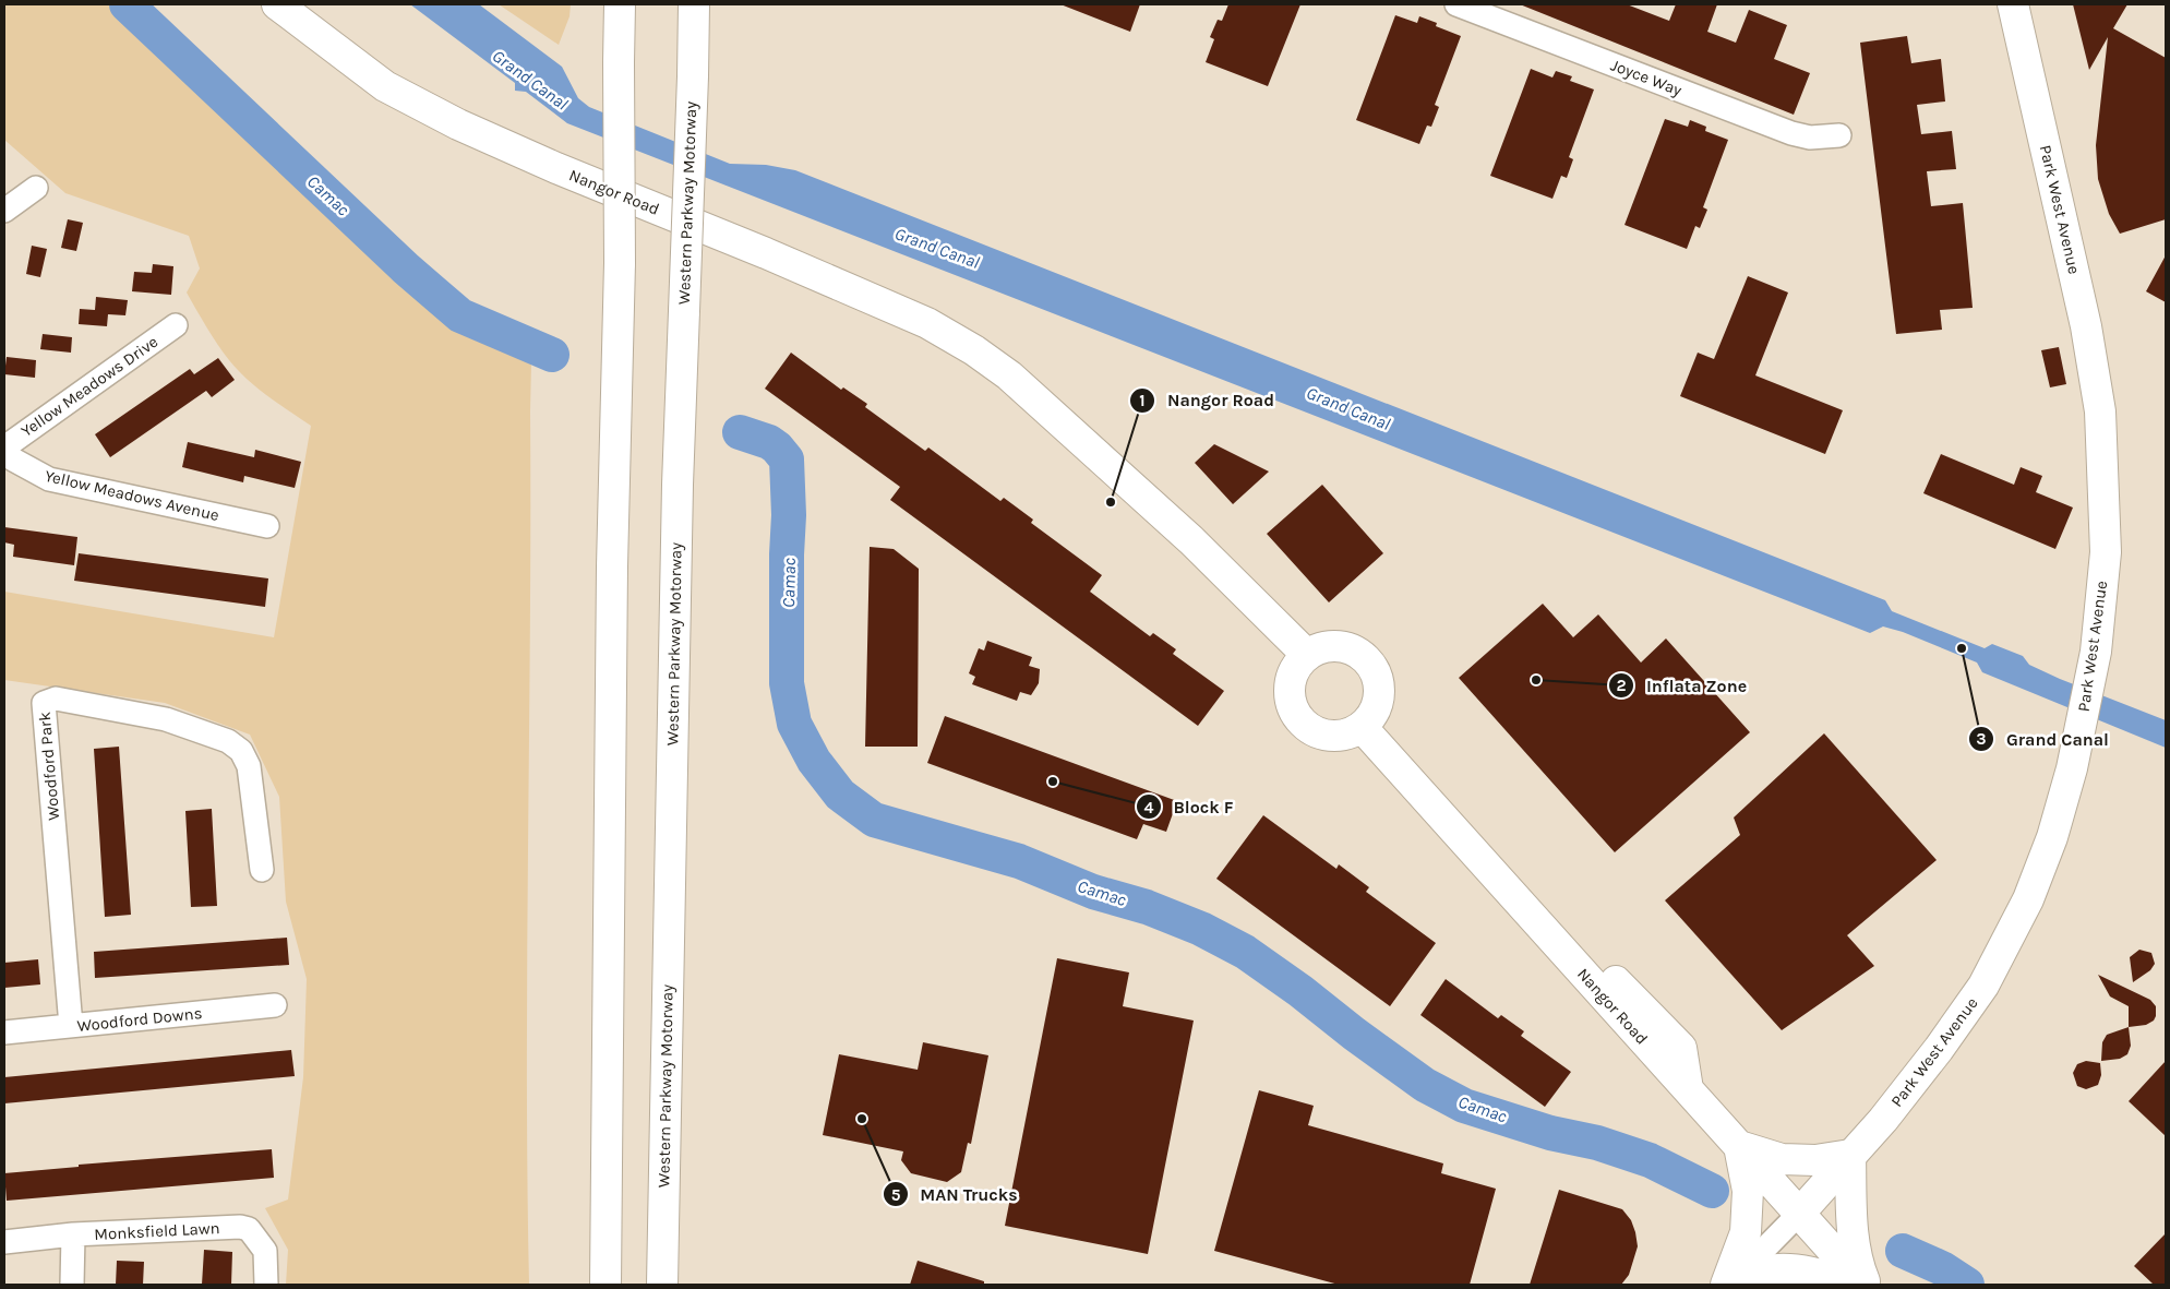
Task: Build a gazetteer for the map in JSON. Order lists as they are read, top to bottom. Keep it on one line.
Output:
{"streets":{"main road":["Nangor Road","Western Parkway Motorway","Park West Avenue"],"street":["Joyce Way","Yellow Meadows Drive","Yellow Meadows Avenue","Woodford Park","Woodford Downs","Monksfield Lawn"]},"crossings":[["Yellow Meadows Drive","Yellow Meadows Avenue"],["Woodford Park","Woodford Downs"]],"water":["Grand Canal","Camac"],"places":["Nangor Road","Grand Canal","Inflata Zone","Block F","MAN Trucks"]}
